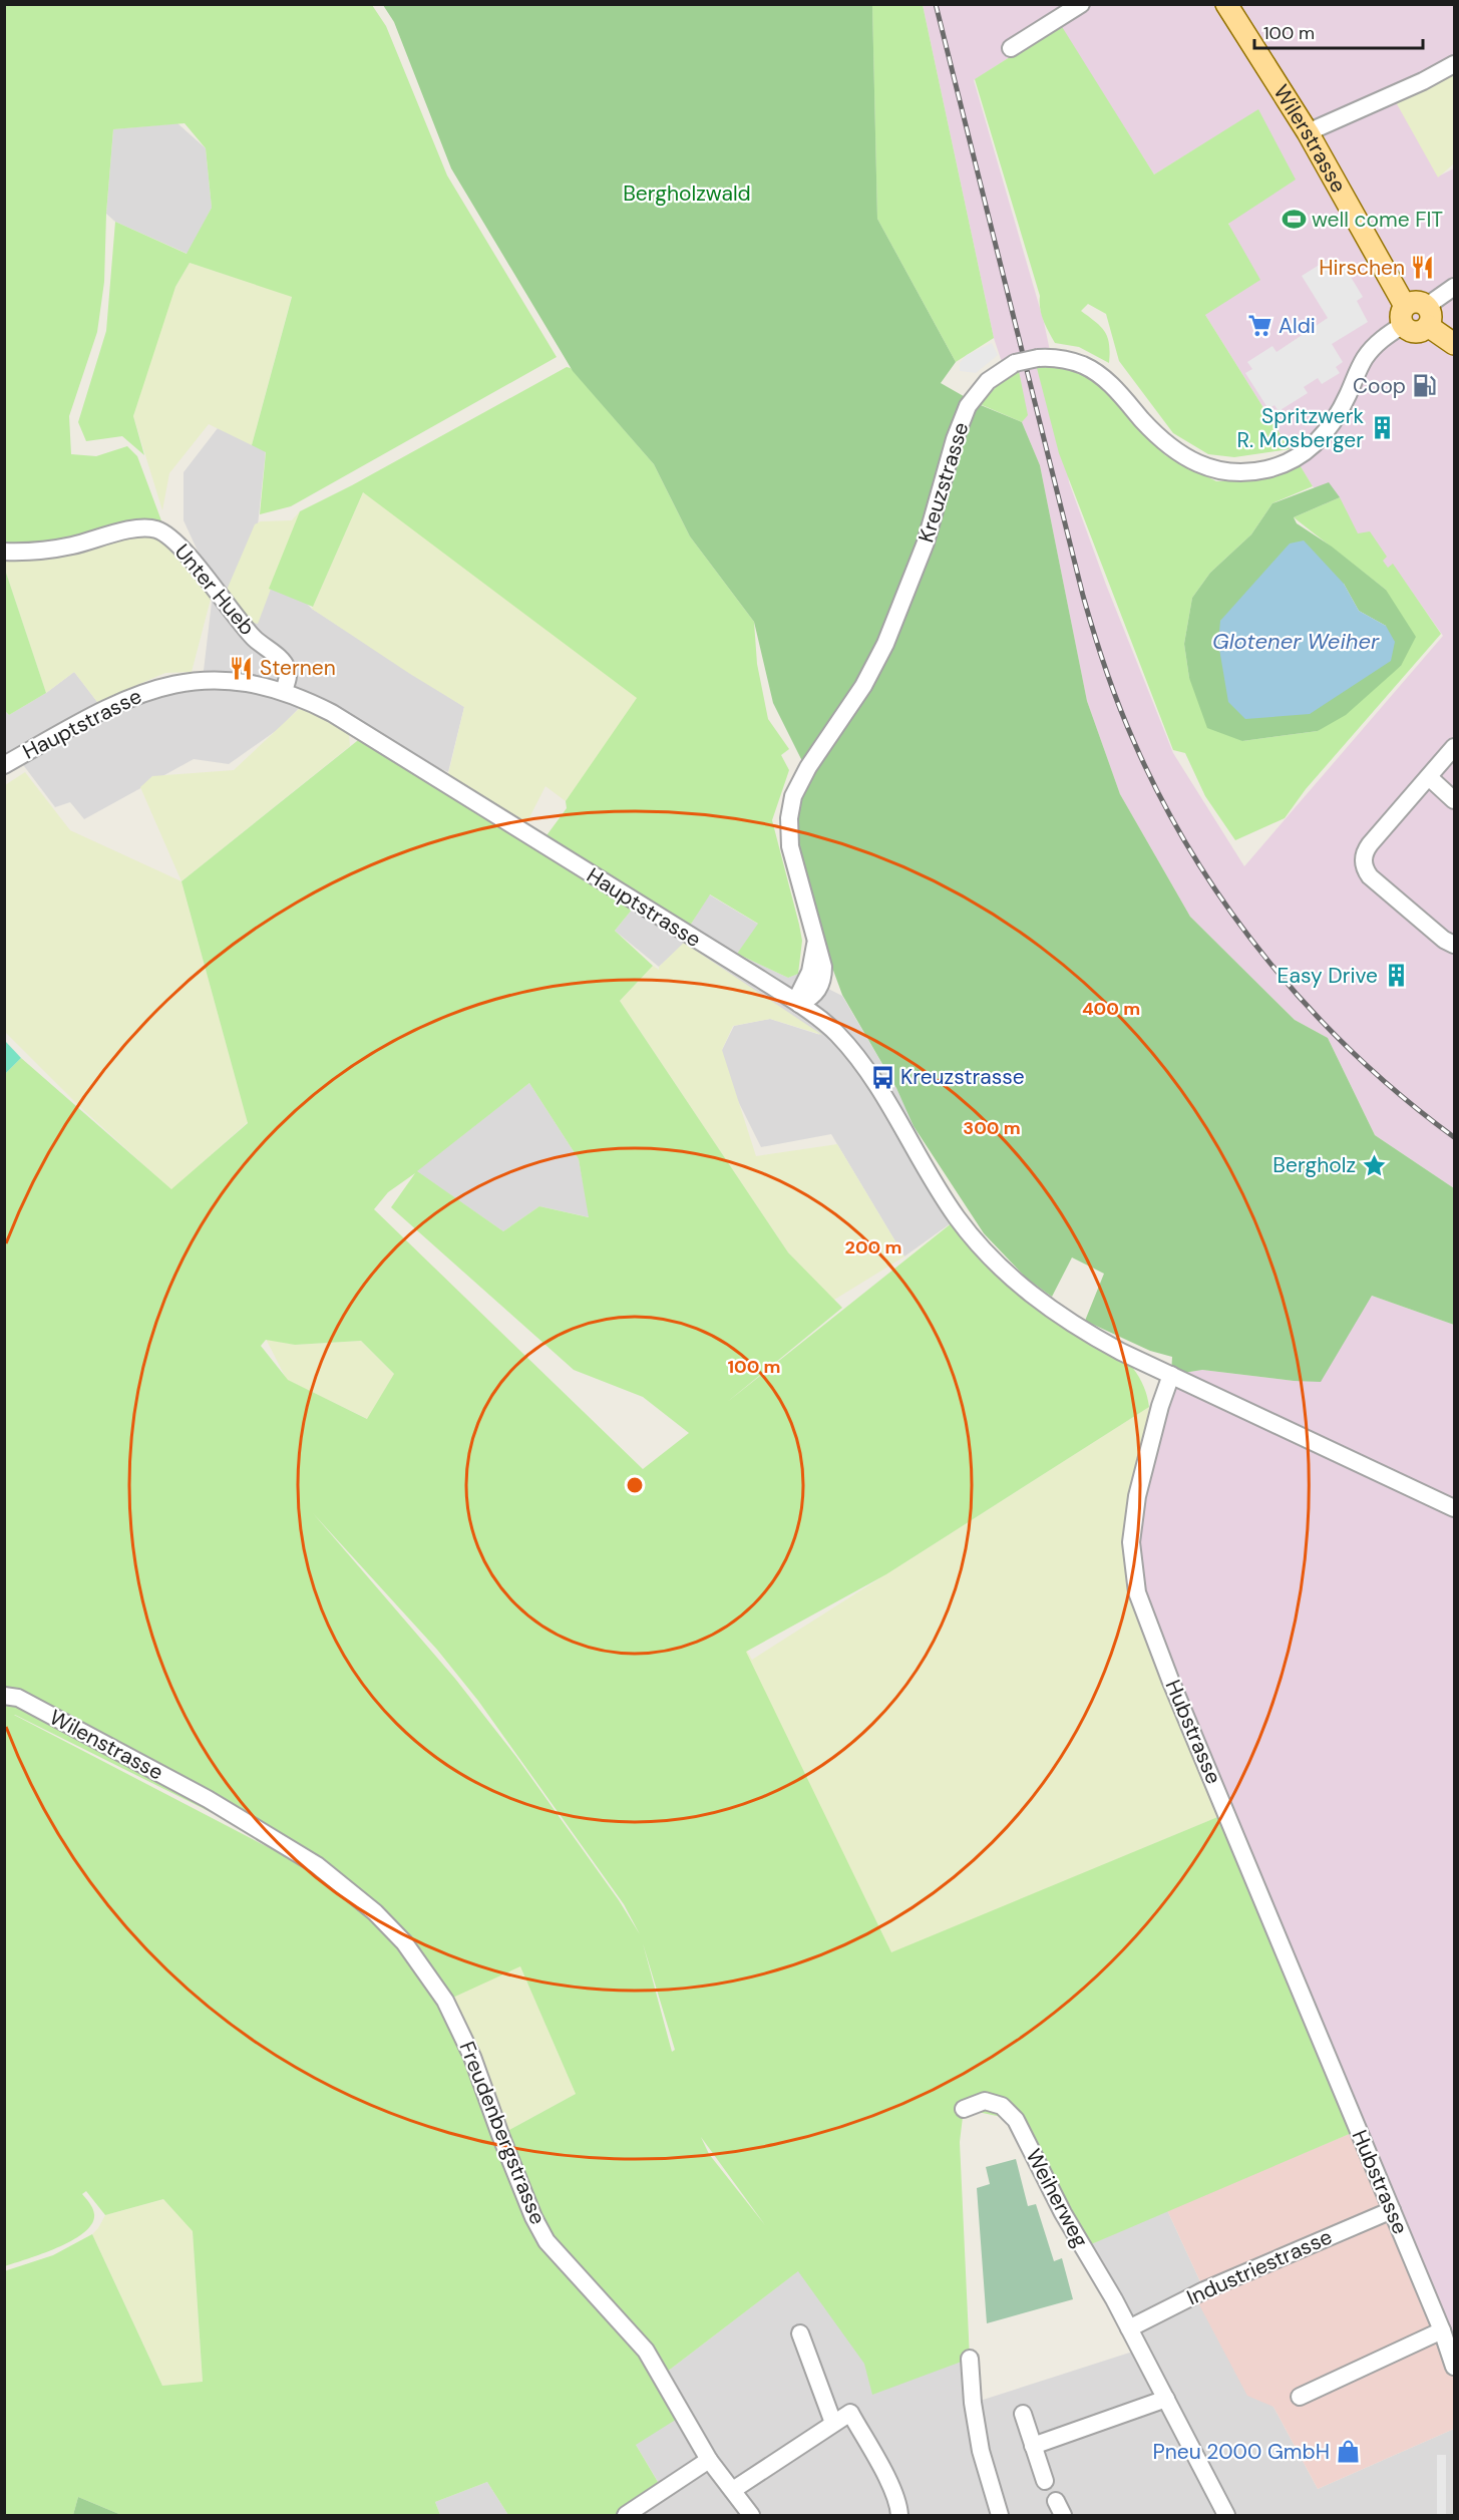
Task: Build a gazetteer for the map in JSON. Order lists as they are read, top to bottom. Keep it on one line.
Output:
{"streets":{"main road":["Wilerstrasse"],"street":["Kreuzstrasse","Unter Hueb","Hauptstrasse","Hubstrasse","Wilenstrasse","Freudenbergstrasse","Weiherweg","Industriestrasse"]},"crossings":[["Wilerstrasse","Kreuzstrasse"],["Kreuzstrasse","Hauptstrasse"],["Unter Hueb","Hauptstrasse"],["Hauptstrasse","Hubstrasse"],["Hubstrasse","Industriestrasse"],["Wilenstrasse","Freudenbergstrasse"],["Weiherweg","Industriestrasse"]],"water":["Glotener Weiher"],"parks":["Bergholzwald"],"places":{"sports":["well come FIT"],"restaurant":["Hirschen","Sternen"],"supermarket":["Aldi"],"fuel station":["Coop"],"building":["Spritzwerk R. Mosberger","Easy Drive"],"bus stop":["Kreuzstrasse"],"place":["Bergholz"],"shop":["Pneu 2000 GmbH"]},"scale_bar":"100 m","rings":["400 m","300 m","200 m","100 m"]}
